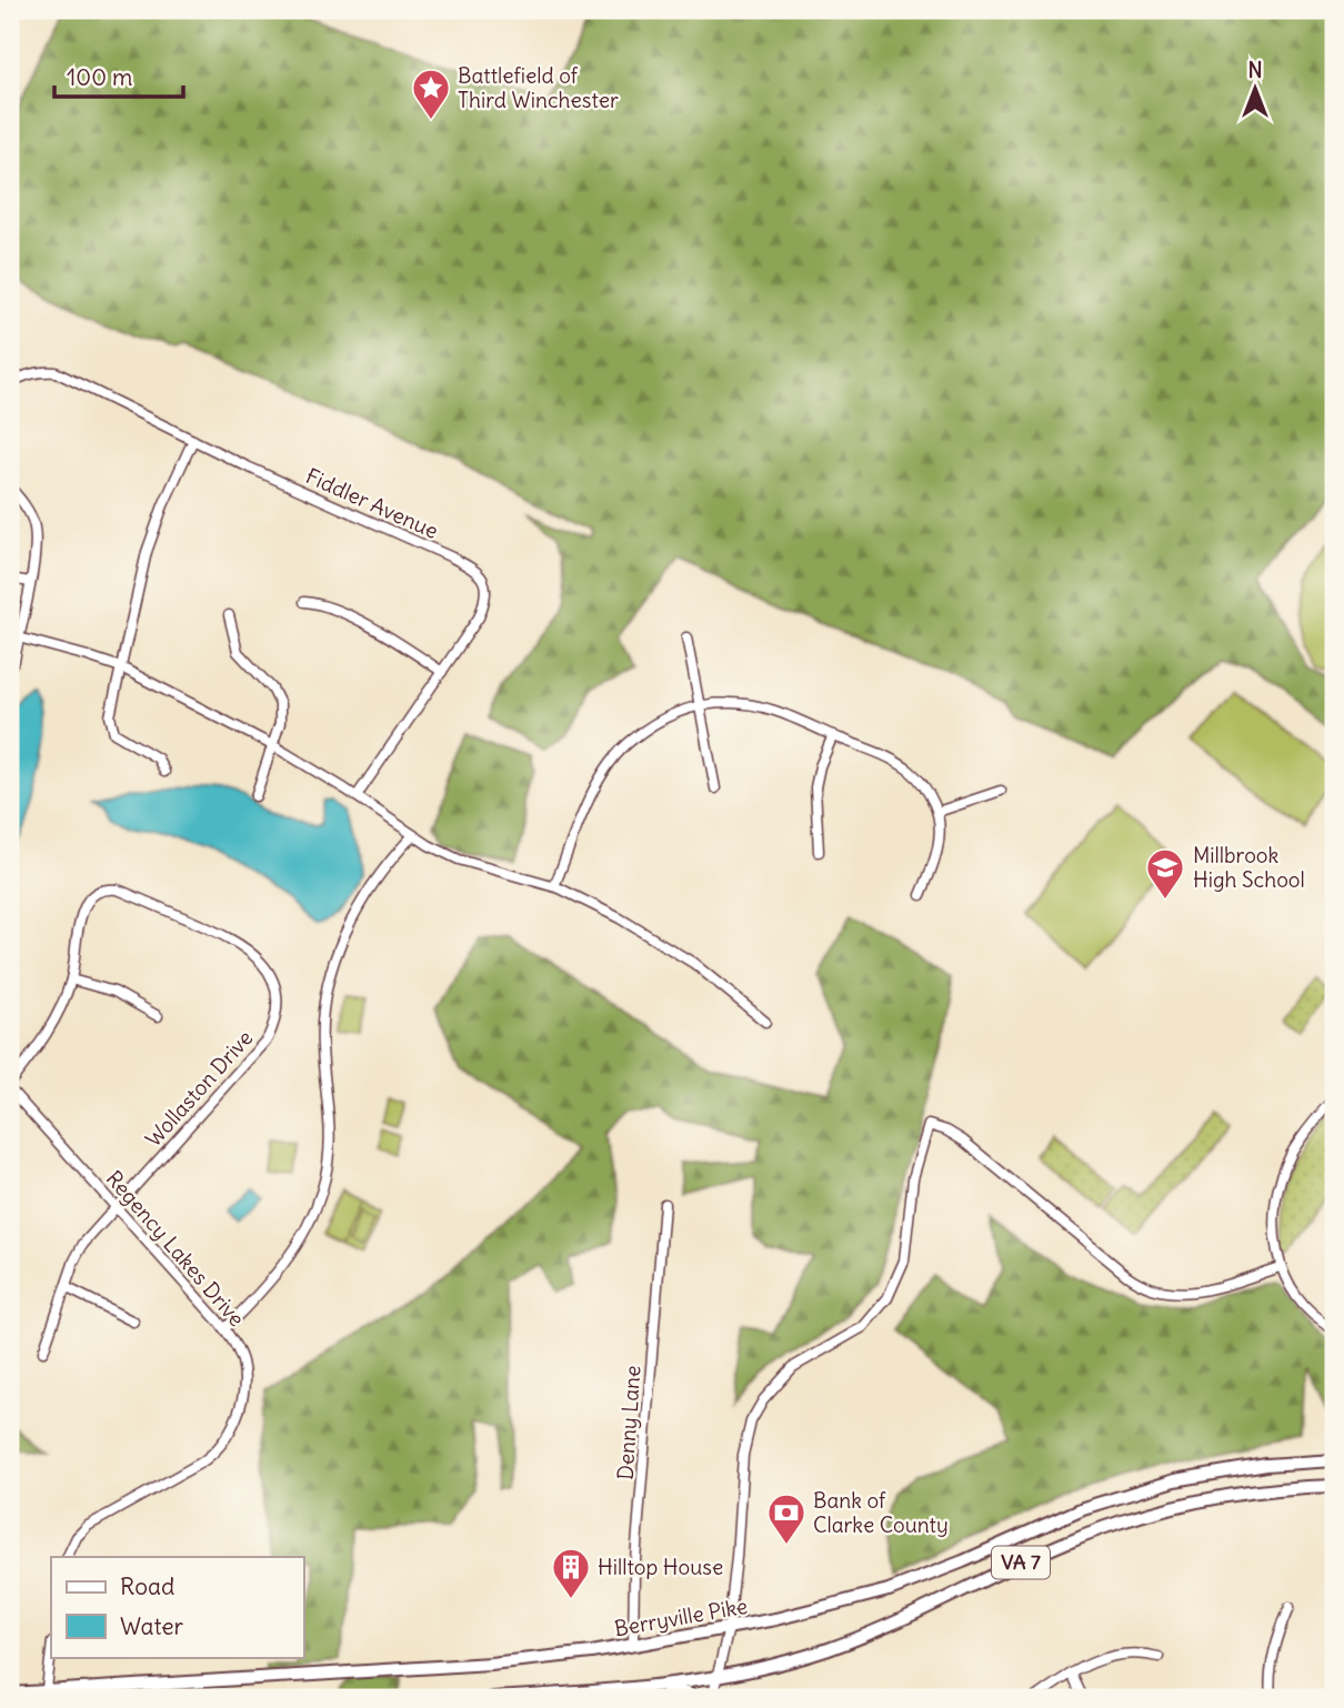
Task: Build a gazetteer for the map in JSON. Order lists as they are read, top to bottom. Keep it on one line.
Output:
{"streets":{"highway":["VA 7","Berryville Pike"],"street":["Fiddler Avenue","Wollaston Drive","Regency Lakes Drive","Denny Lane"]},"crossings":[["Wollaston Drive","Regency Lakes Drive"],["Denny Lane","Berryville Pike"]],"places":{"place":["Battlefield of Third Winchester"],"school or university":["Millbrook High School"],"bank":["Bank of Clarke County"],"building":["Hilltop House"]},"legend":["Road","Water"],"scale_bar":"100 m","north":"top"}
